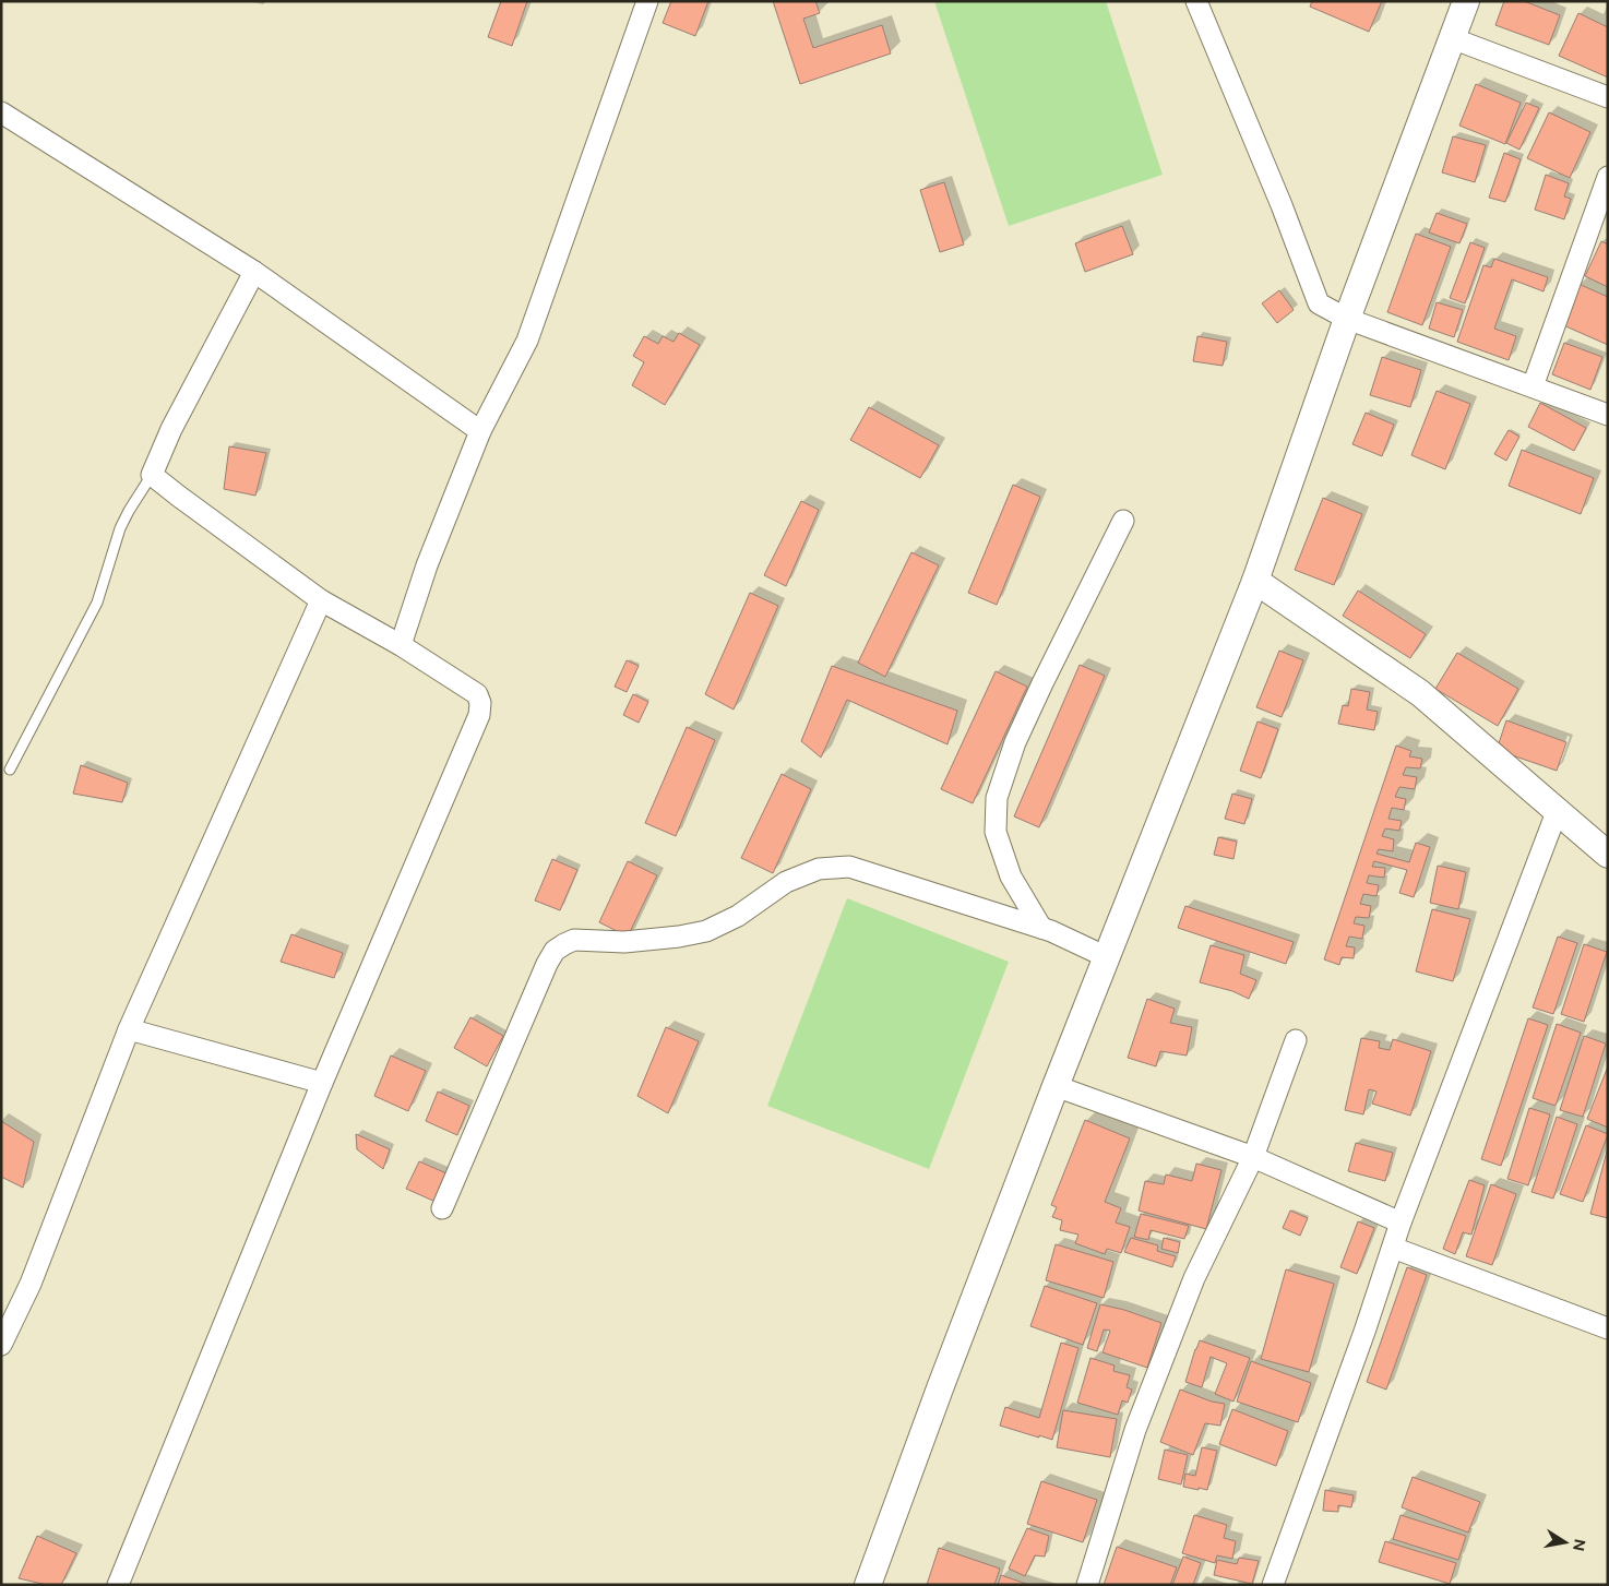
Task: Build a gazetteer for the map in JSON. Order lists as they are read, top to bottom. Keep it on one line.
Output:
{"north":"right"}
